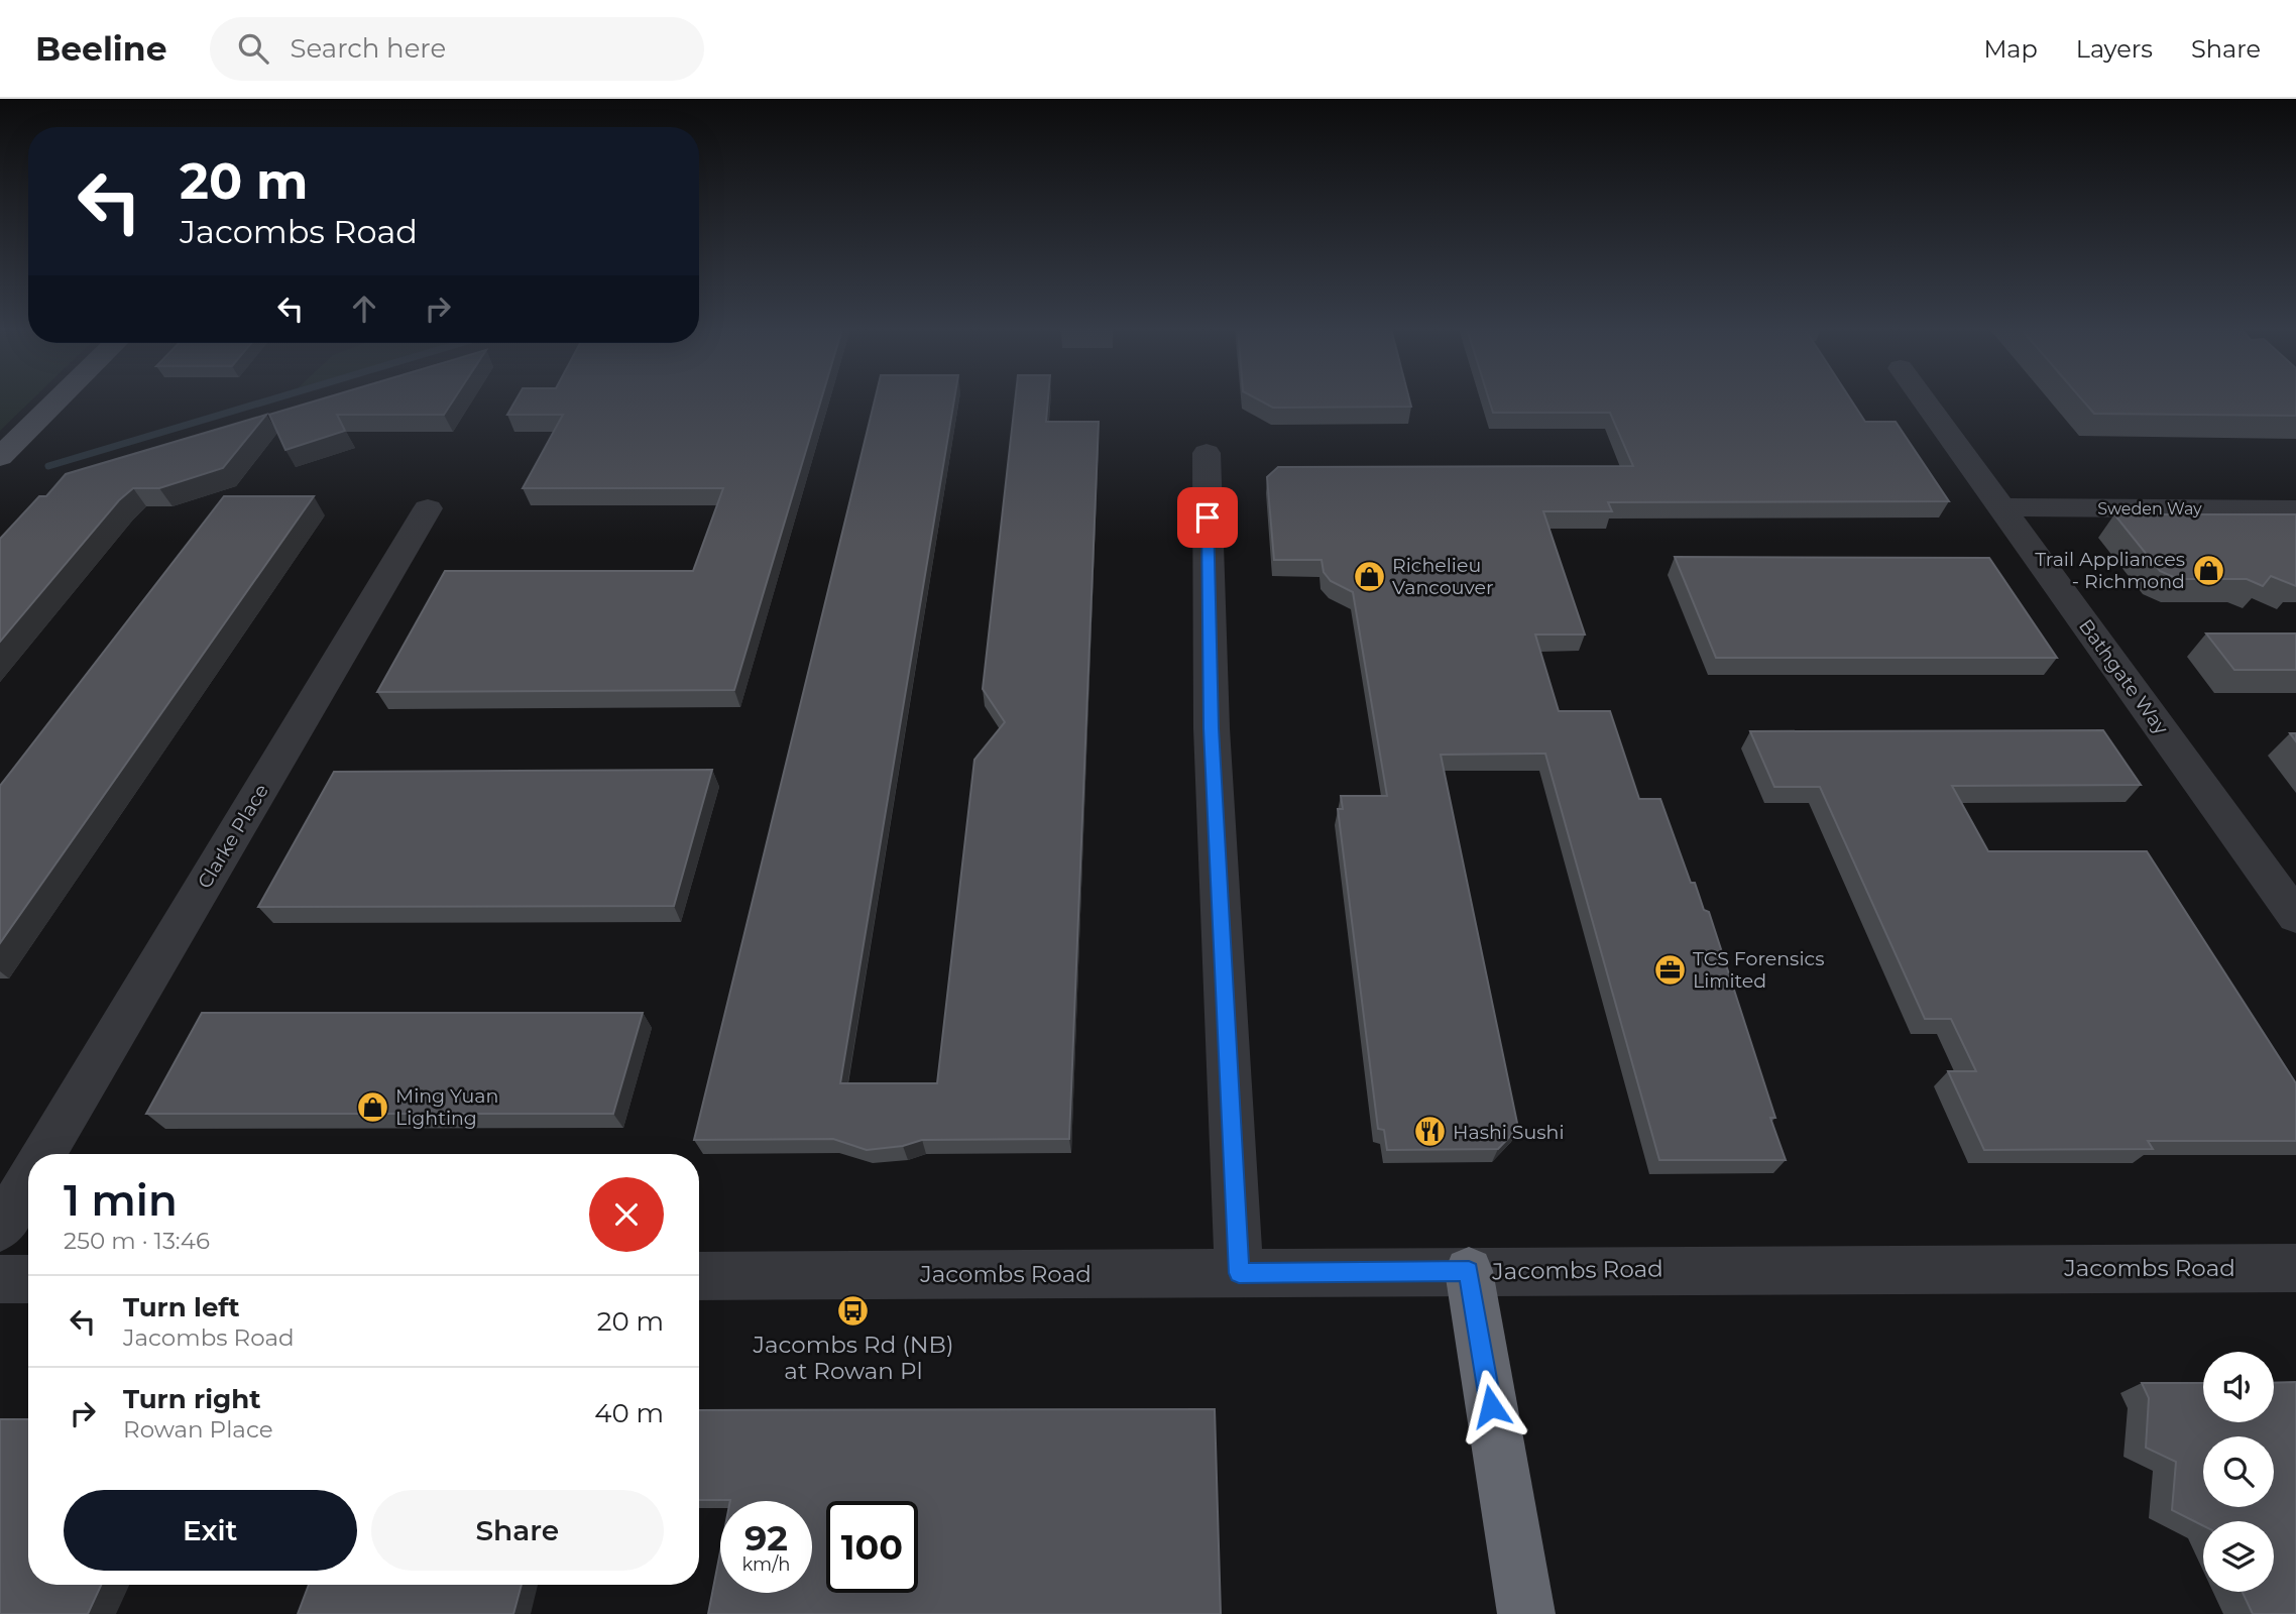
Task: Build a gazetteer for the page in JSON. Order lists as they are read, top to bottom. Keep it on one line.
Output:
{"streets":{"street":["Sweden Way","Bathgate Way","Clarke Place","Jacombs Road"]},"crossings":[["Sweden Way","Bathgate Way"]],"places":{"shop":["Trail Appliances - Richmond","Richelieu Vancouver","Ming Yuan Lighting"],"office":["TCS Forensics Limited"],"restaurant":["Hashi Sushi"],"bus stop":["Jacombs Rd (NB) at Rowan Pl"]},"page":{"header":"Beeline","search":"Search here","nav":["Map","Layers","Share"],"turn":["20 m","Jacombs Road"],"heading":["1 min","250 m · 13:46"],"list":[{"name":"Turn left","note":"Jacombs Road","value":"20 m"},{"name":"Turn right","note":"Rowan Place","value":"40 m"}],"buttons":["Exit","Share"],"speed":"92 km/h","limit":"100"}}
